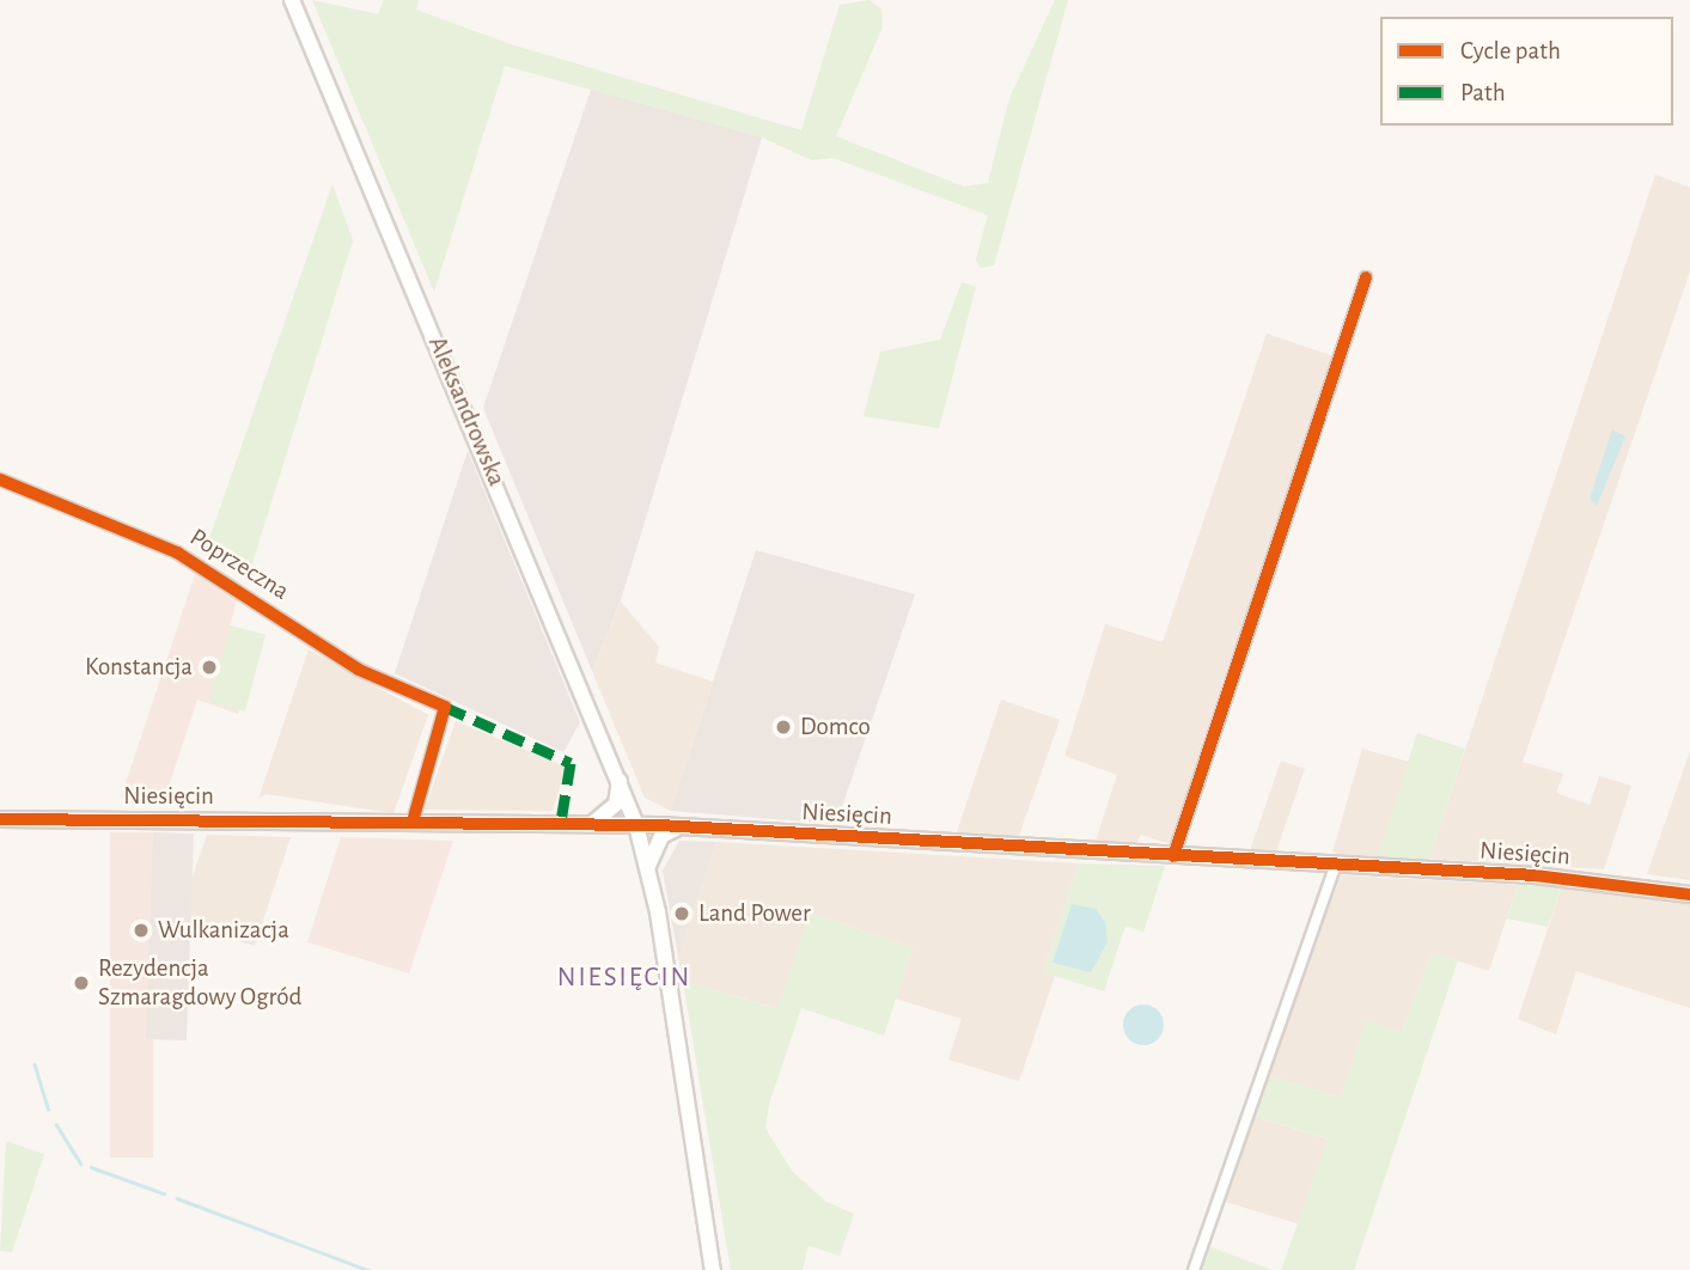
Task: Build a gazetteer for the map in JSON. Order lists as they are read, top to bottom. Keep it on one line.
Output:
{"streets":{"street":["Aleksandrowska","Poprzeczna","Niesięcin"]},"crossings":[["Aleksandrowska","Niesięcin"],["Poprzeczna","Niesięcin"]],"districts":["NIESIĘCIN"],"places":["Konstancja","Domco","Land Power","Wulkanizacja","Rezydencja Szmaragdowy Ogród"],"legend":["Cycle path","Path"]}
